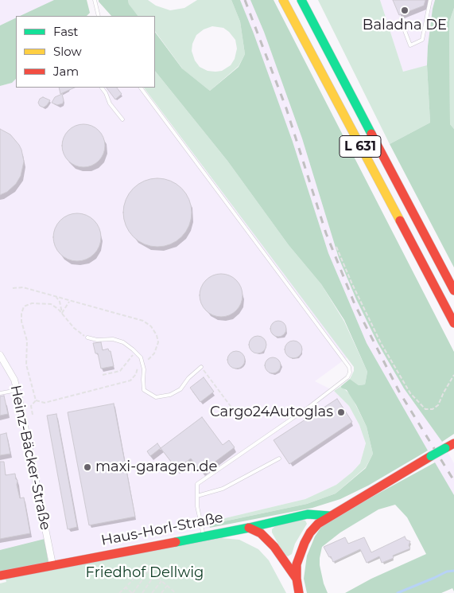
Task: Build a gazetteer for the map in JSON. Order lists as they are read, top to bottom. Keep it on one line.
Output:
{"streets":{"main road":["L 631","Haus-Horl-Straße"],"street":["Heinz-Bäcker-Straße"]},"crossings":[["Heinz-Bäcker-Straße","Haus-Horl-Straße"]],"parks":["Friedhof Dellwig"],"places":["Baladna DE","Cargo24Autoglas","maxi-garagen.de"],"legend":["Fast","Slow","Jam"]}
